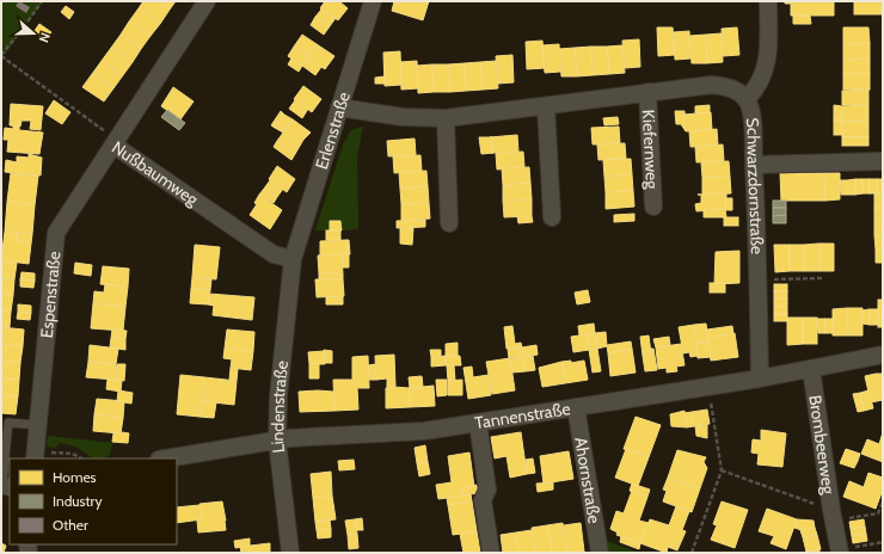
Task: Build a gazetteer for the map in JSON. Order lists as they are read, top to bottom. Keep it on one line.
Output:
{"streets":{"street":["Erlenstraße","Kiefernweg","Nußbaumweg","Schwarzdornstraße","Espenstraße","Lindenstraße","Tannenstraße","Brombeerweg","Ahornstraße"]},"crossings":[["Erlenstraße","Kiefernweg"],["Erlenstraße","Nußbaumweg"],["Erlenstraße","Lindenstraße"],["Kiefernweg","Schwarzdornstraße"],["Nußbaumweg","Espenstraße"],["Nußbaumweg","Lindenstraße"],["Schwarzdornstraße","Tannenstraße"],["Lindenstraße","Tannenstraße"],["Tannenstraße","Brombeerweg"],["Tannenstraße","Ahornstraße"]],"legend":["Homes","Industry","Other"],"north":"right"}
